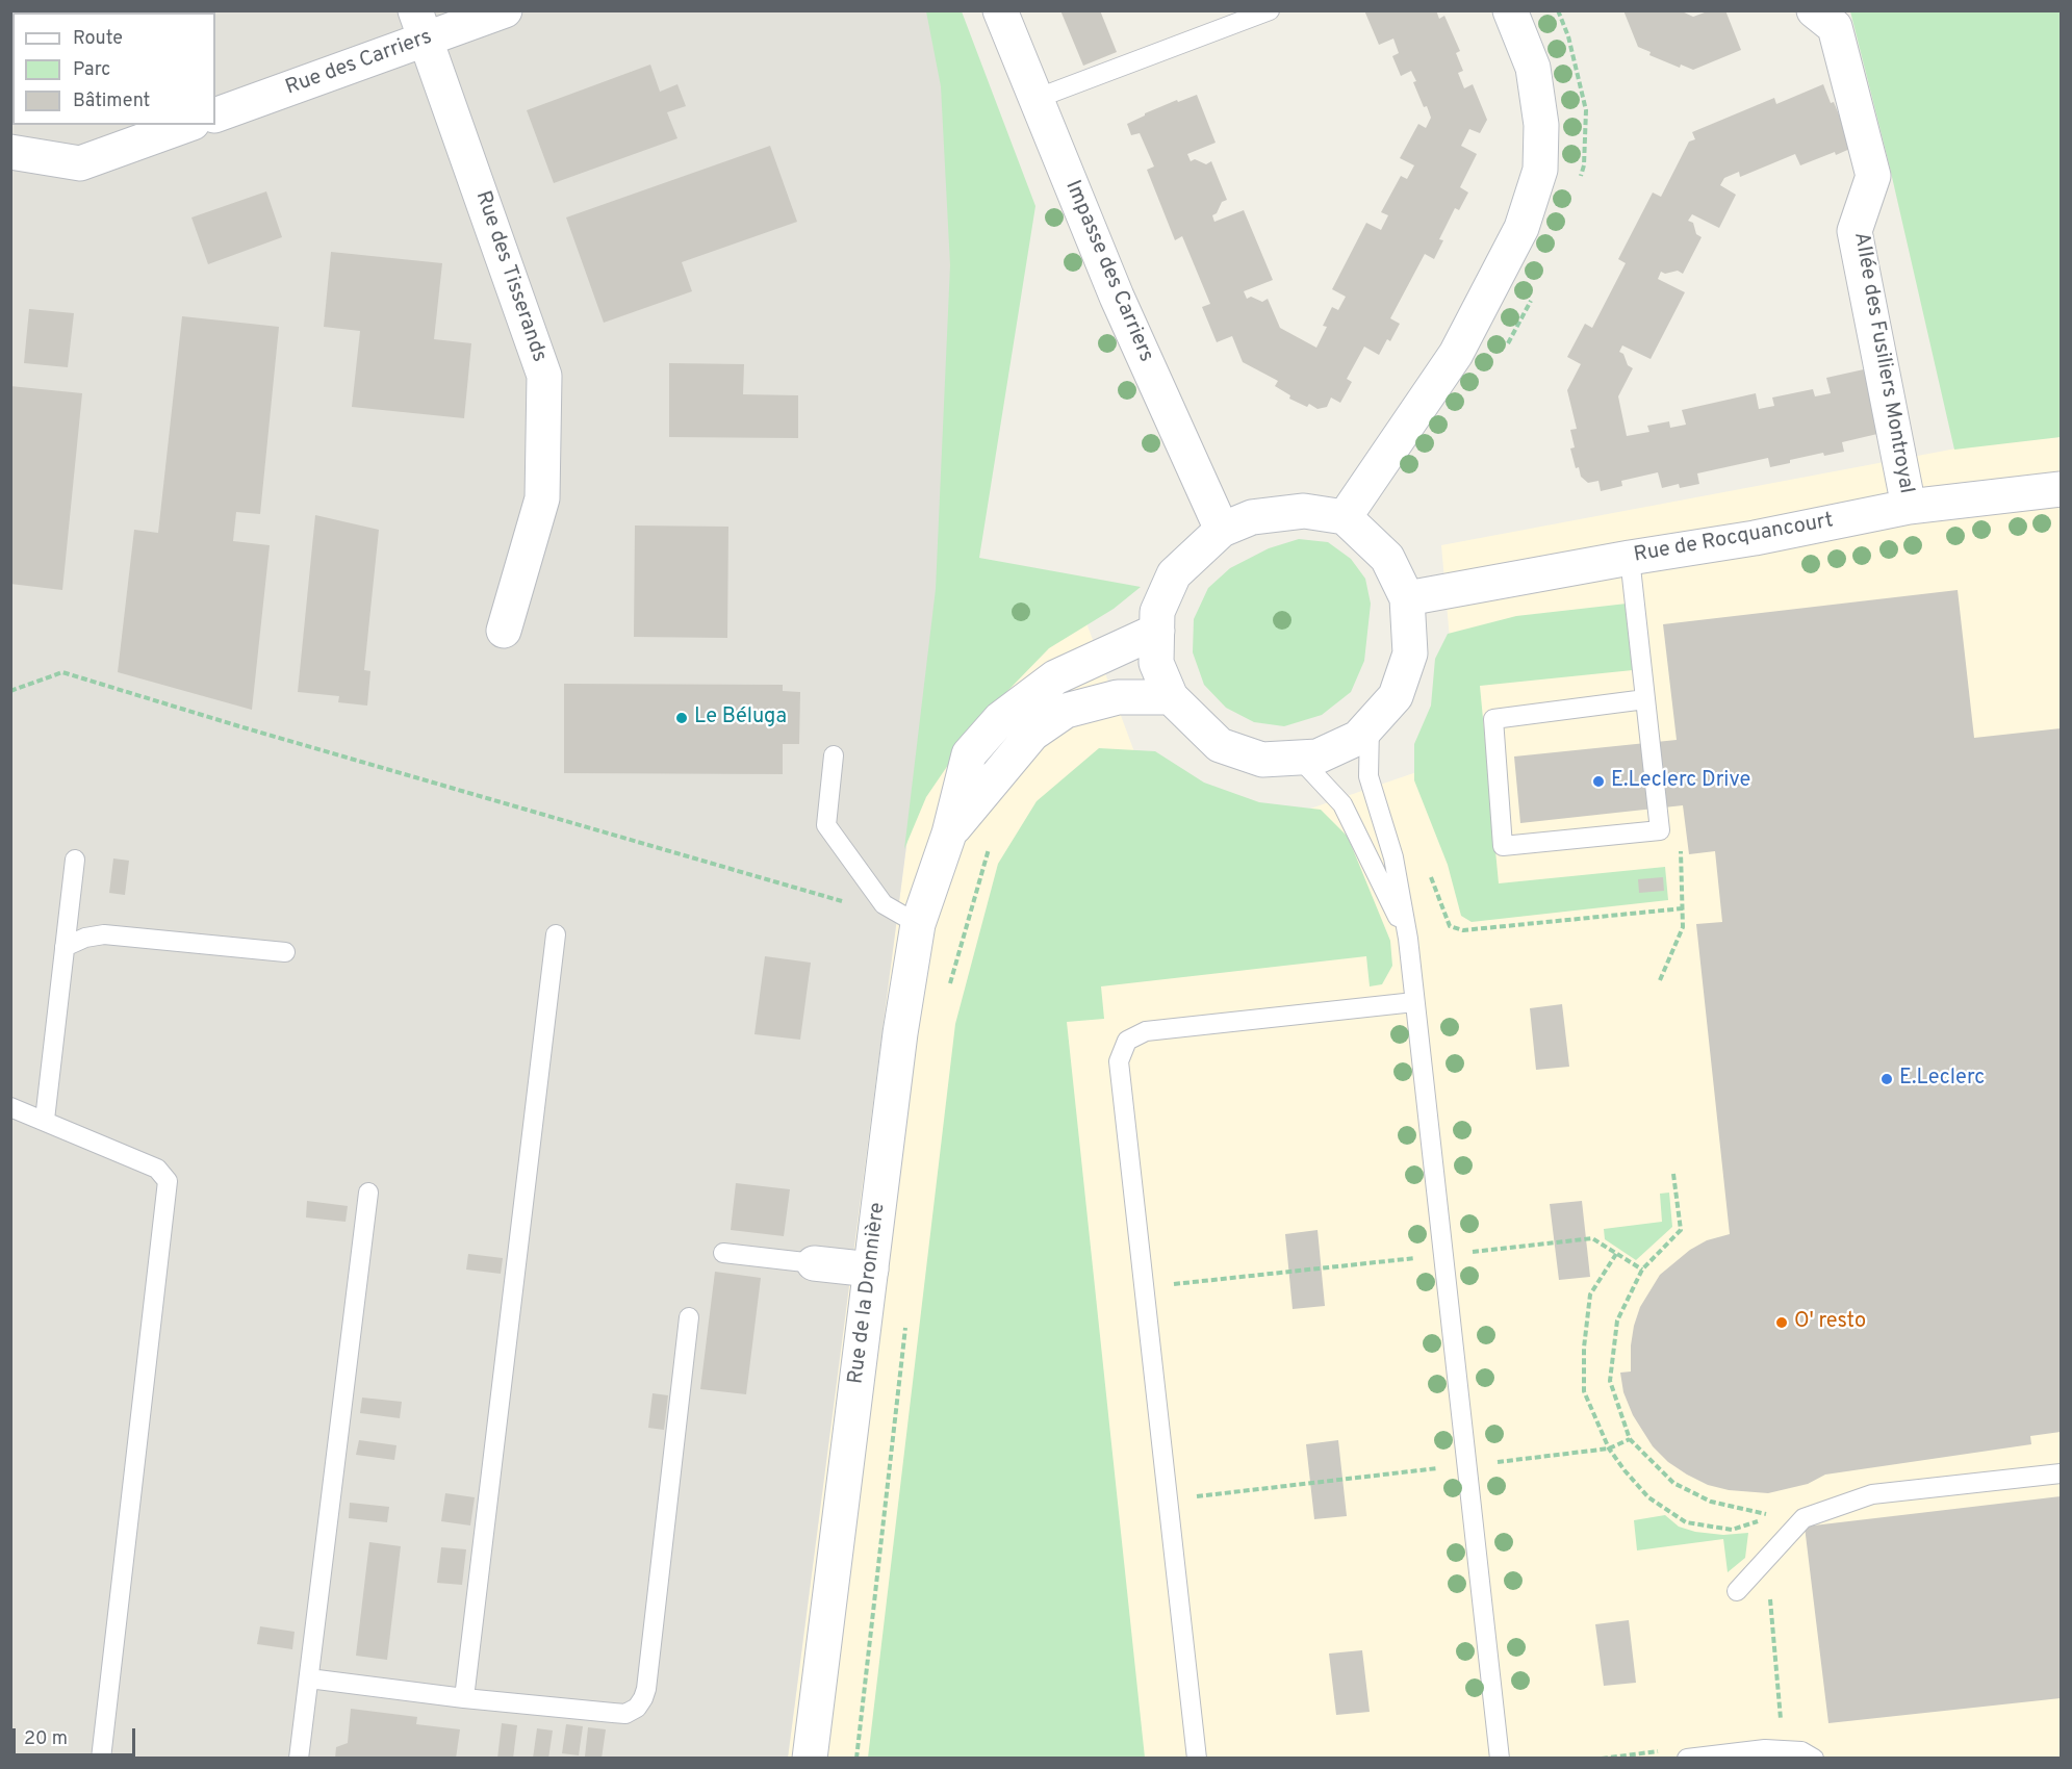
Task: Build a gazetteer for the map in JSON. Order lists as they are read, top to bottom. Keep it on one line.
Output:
{"streets":{"street":["Rue des Carriers","Impasse des Carriers","Rue des Tisserands","Allée des Fusiliers Montroyal","Rue de Rocquancourt","Rue de la Dronnière"]},"crossings":[["Rue des Carriers","Rue des Tisserands"],["Allée des Fusiliers Montroyal","Rue de Rocquancourt"]],"places":["Le Béluga","E.Leclerc Drive","E.Leclerc","O' resto"],"legend":["Route","Parc","Bâtiment"],"scale_bar":"20 m"}
